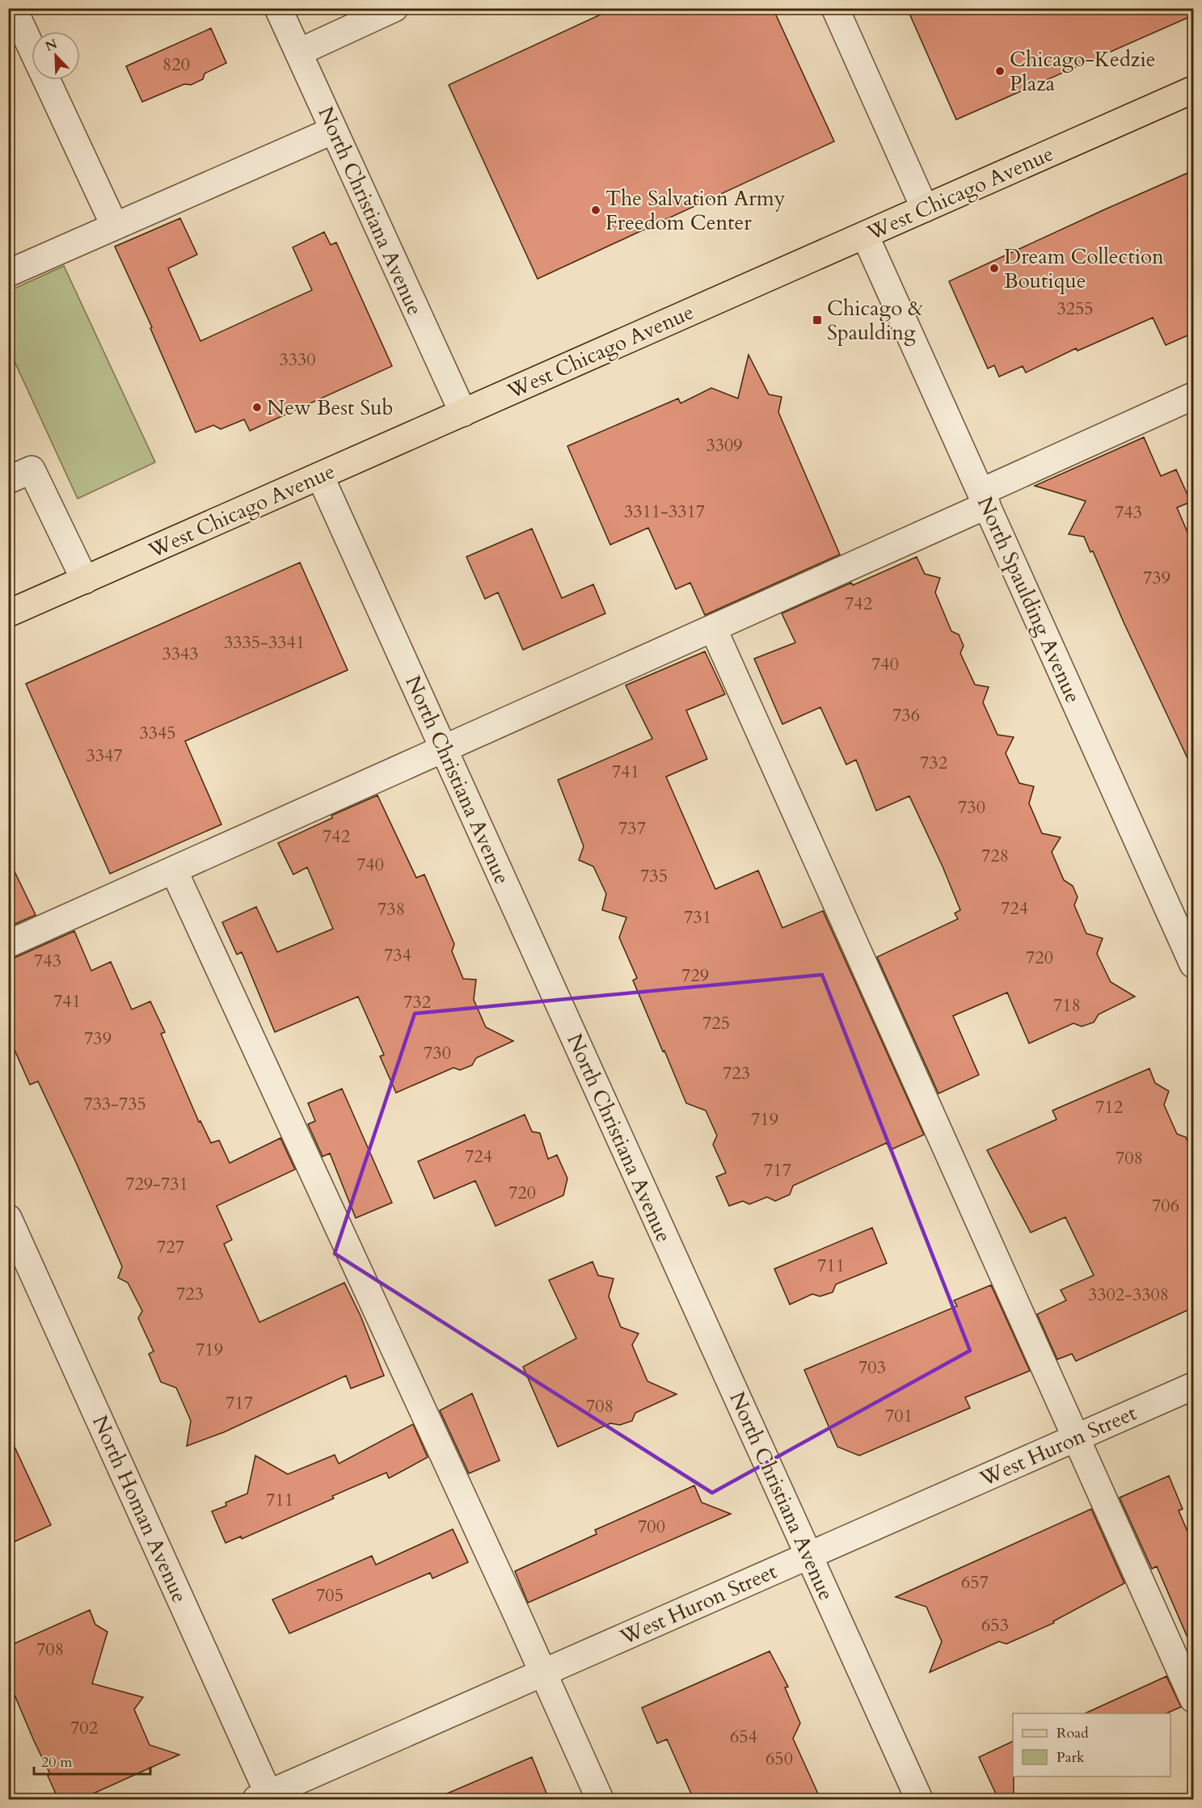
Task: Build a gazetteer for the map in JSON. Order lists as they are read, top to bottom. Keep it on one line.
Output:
{"streets":{"main road":["West Chicago Avenue"],"street":["North Christiana Avenue","North Spaulding Avenue","West Huron Street","North Homan Avenue"]},"crossings":[["West Chicago Avenue","North Christiana Avenue"],["West Chicago Avenue","North Spaulding Avenue"],["North Christiana Avenue","West Huron Street"],["West Huron Street","North Homan Avenue"]],"places":{"other":["Chicago-Kedzie Plaza","The Salvation Army Freedom Center","Dream Collection Boutique","New Best Sub"],"transit":["Chicago & Spaulding"]},"house_numbers":["820","3255","3330","3309","3311-3317","743","739","742","3335-3341","3343","740","736","3345","3347","732","741","730","737","742","728","740","735","724","738","731","734","720","743","729","741","732","718","725","739","730","723","733-735","712","719","724","708","717","729-731","720","706","727","711","723","3302-3308","719","703","717","708","701","711","700","657","705","653","708","702","654","650"],"legend":["Road","Park"],"scale_bar":"20 m","north":"top left"}
